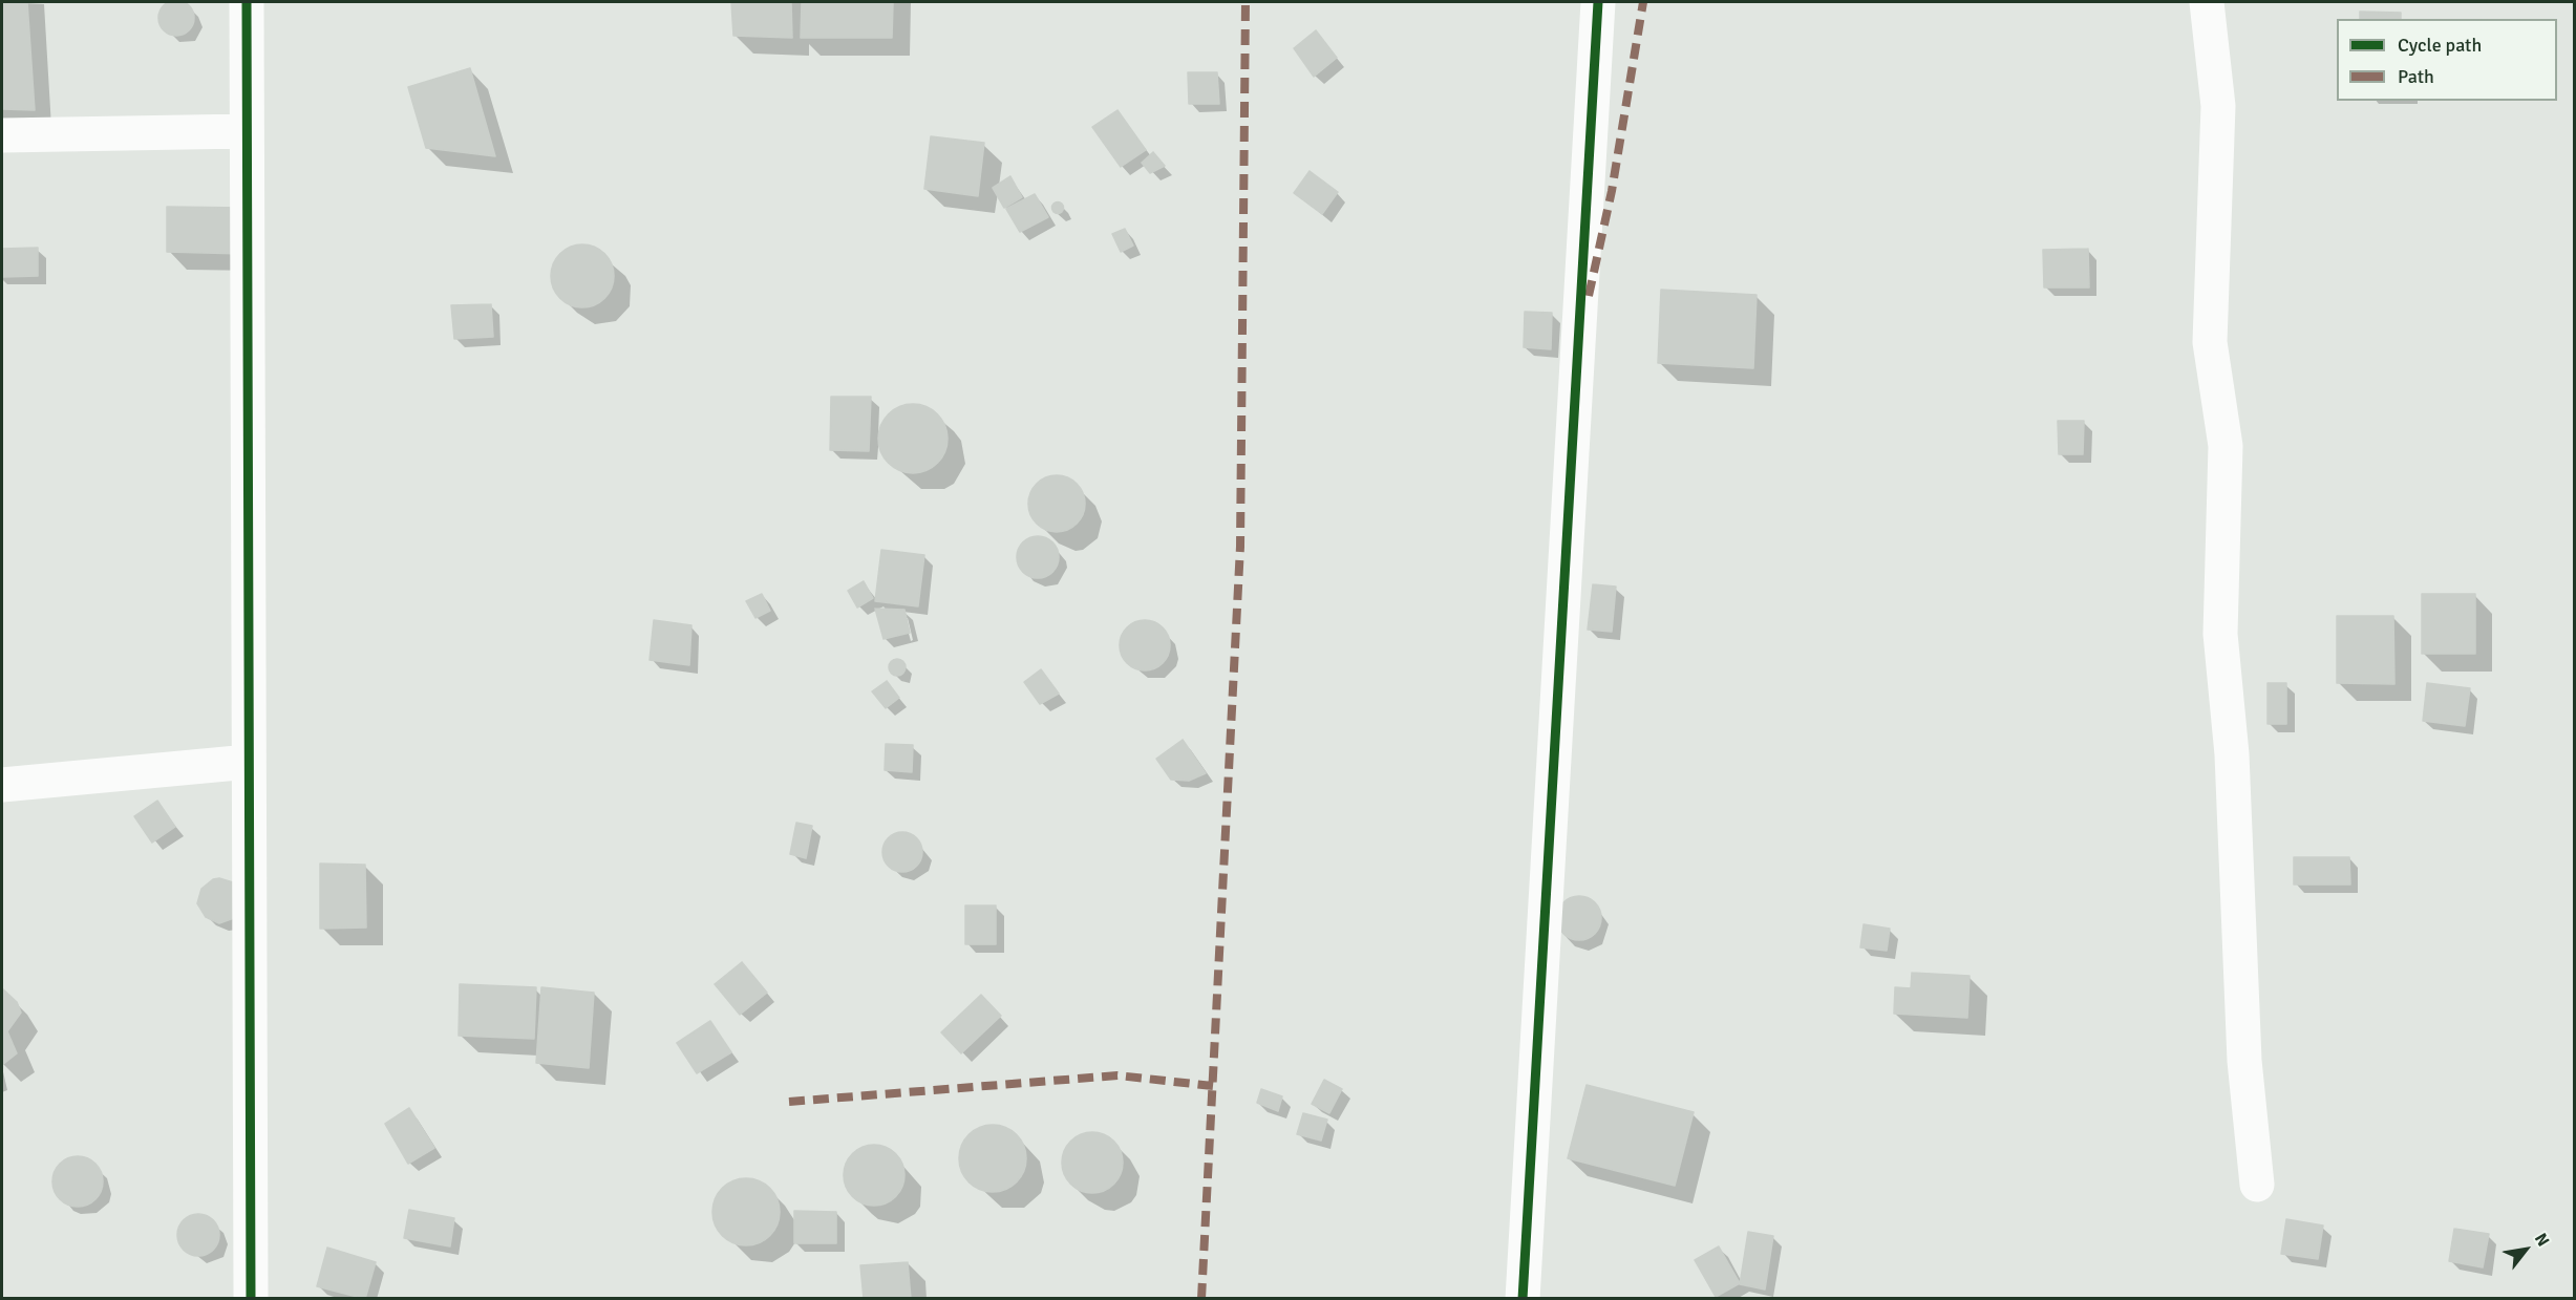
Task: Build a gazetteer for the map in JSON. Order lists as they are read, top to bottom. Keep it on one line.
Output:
{"legend":["Cycle path","Path"],"north":"top right"}
